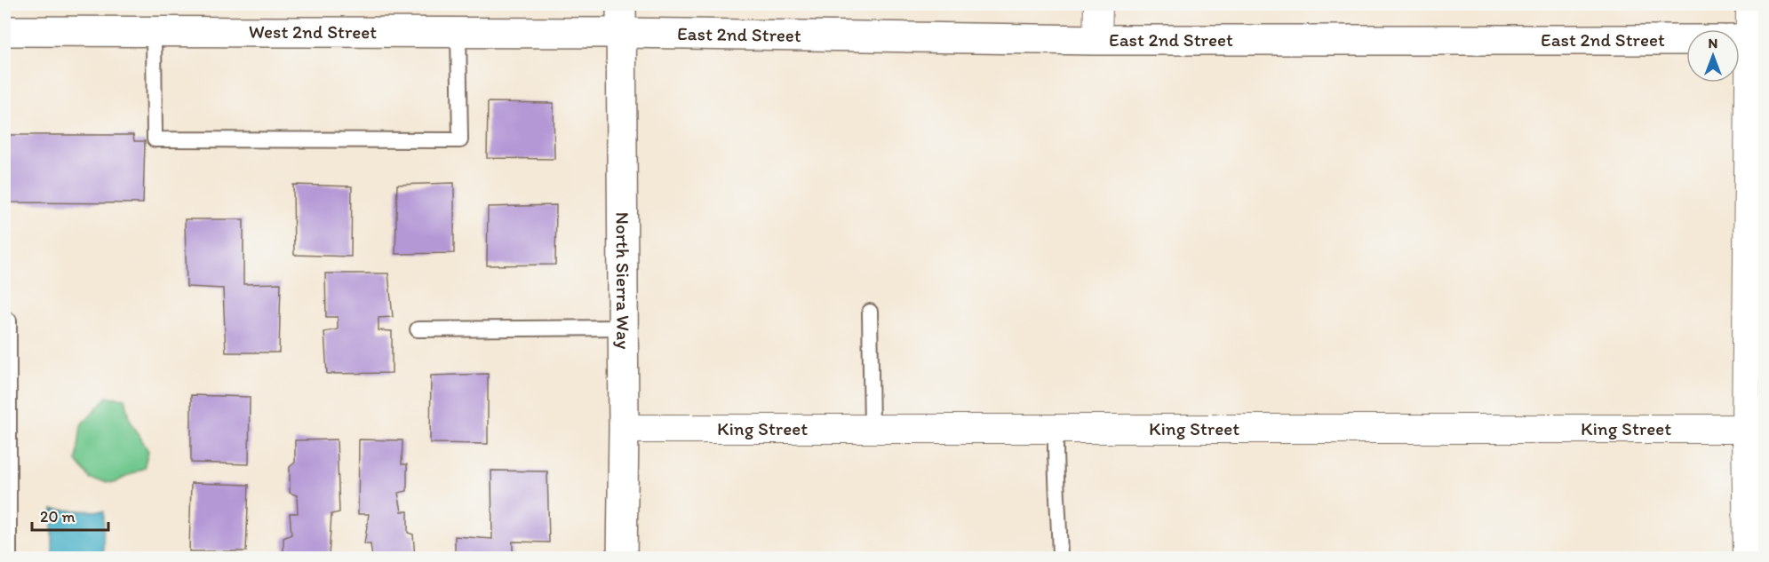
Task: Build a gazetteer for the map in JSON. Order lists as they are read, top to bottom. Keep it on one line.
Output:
{"streets":{"street":["West 2nd Street","East 2nd Street","North Sierra Way","King Street"]},"crossings":[["West 2nd Street","East 2nd Street"],["West 2nd Street","North Sierra Way"],["East 2nd Street","North Sierra Way"],["North Sierra Way","King Street"]],"scale_bar":"20 m","north":"top"}
